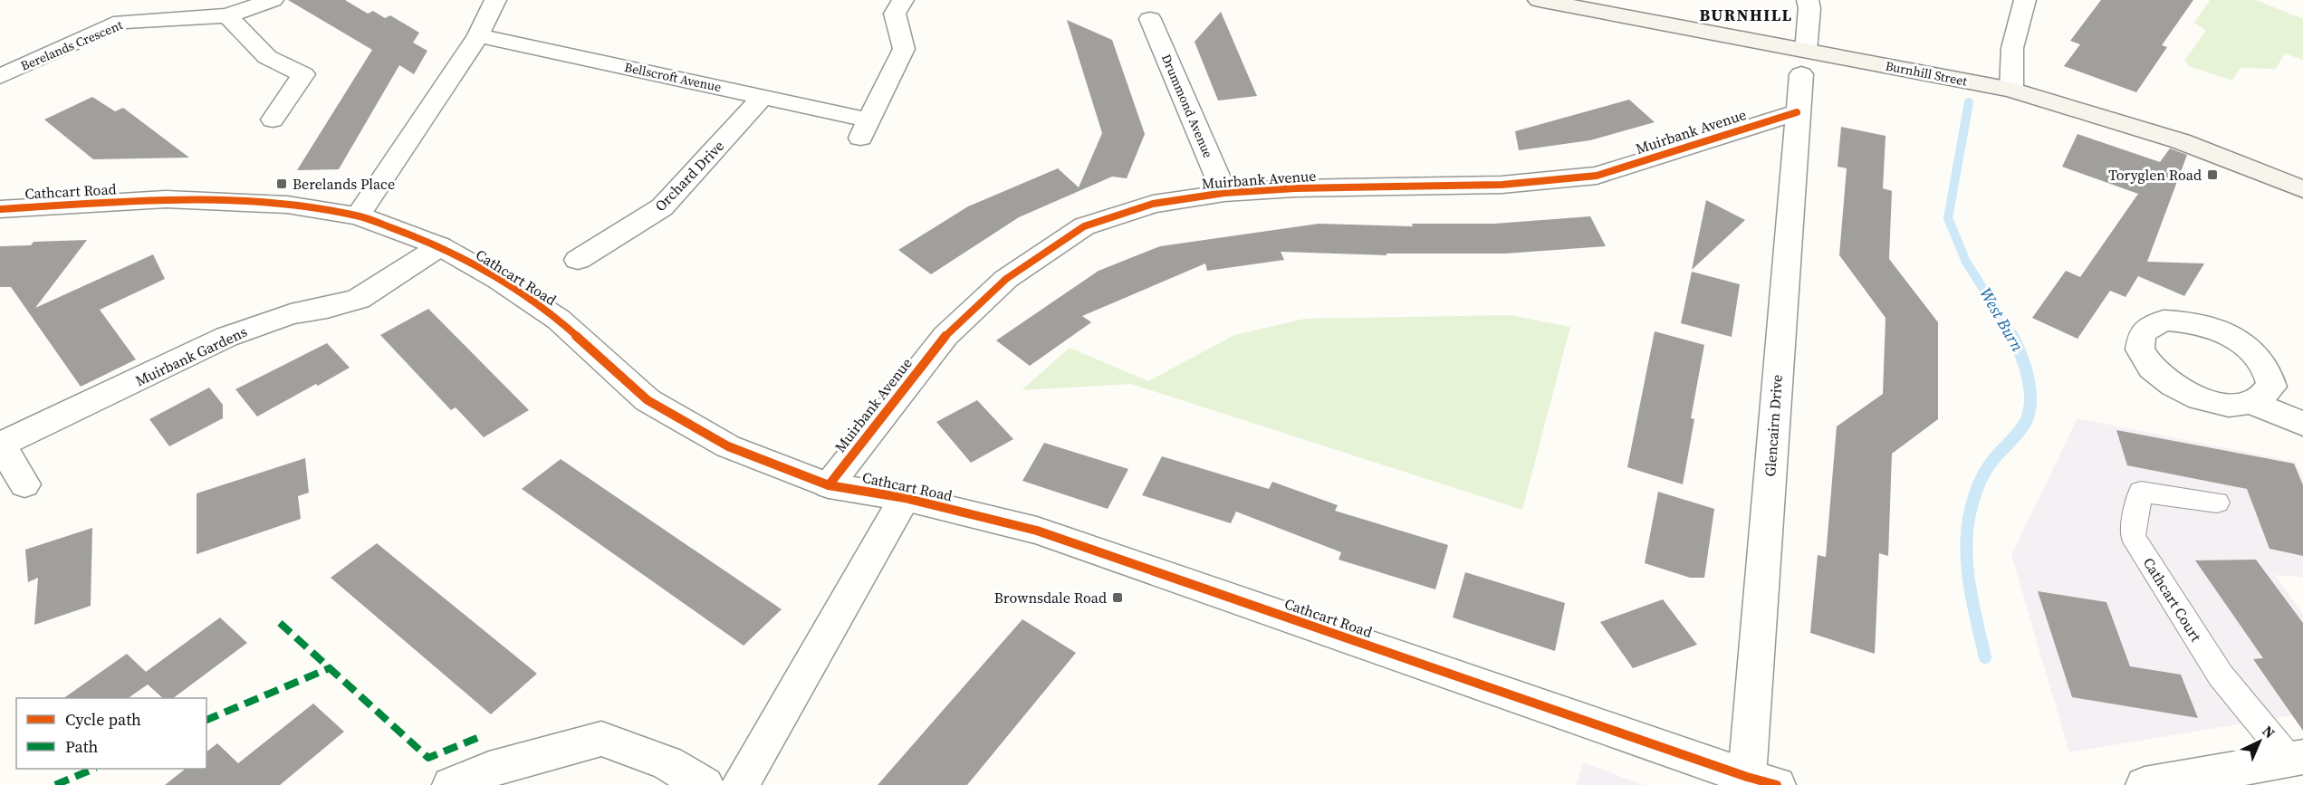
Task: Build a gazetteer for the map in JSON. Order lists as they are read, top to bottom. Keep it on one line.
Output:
{"streets":{"main road":["Burnhill Street"],"street":["Berelands Crescent","Bellscroft Avenue","Drummond Avenue","Muirbank Avenue","Orchard Drive","Cathcart Road","Muirbank Gardens","Glencairn Drive"],"lane":["Cathcart Court"]},"crossings":[["Burnhill Street","Glencairn Drive"],["Bellscroft Avenue","Orchard Drive"],["Drummond Avenue","Muirbank Avenue"],["Muirbank Avenue","Cathcart Road"],["Muirbank Avenue","Glencairn Drive"],["Cathcart Road","Muirbank Gardens"],["Cathcart Road","Glencairn Drive"]],"districts":["BURNHILL"],"water":["West Burn"],"places":{"transit":["Toryglen Road","Berelands Place","Brownsdale Road"]},"legend":["Cycle path","Path"],"north":"top right"}
